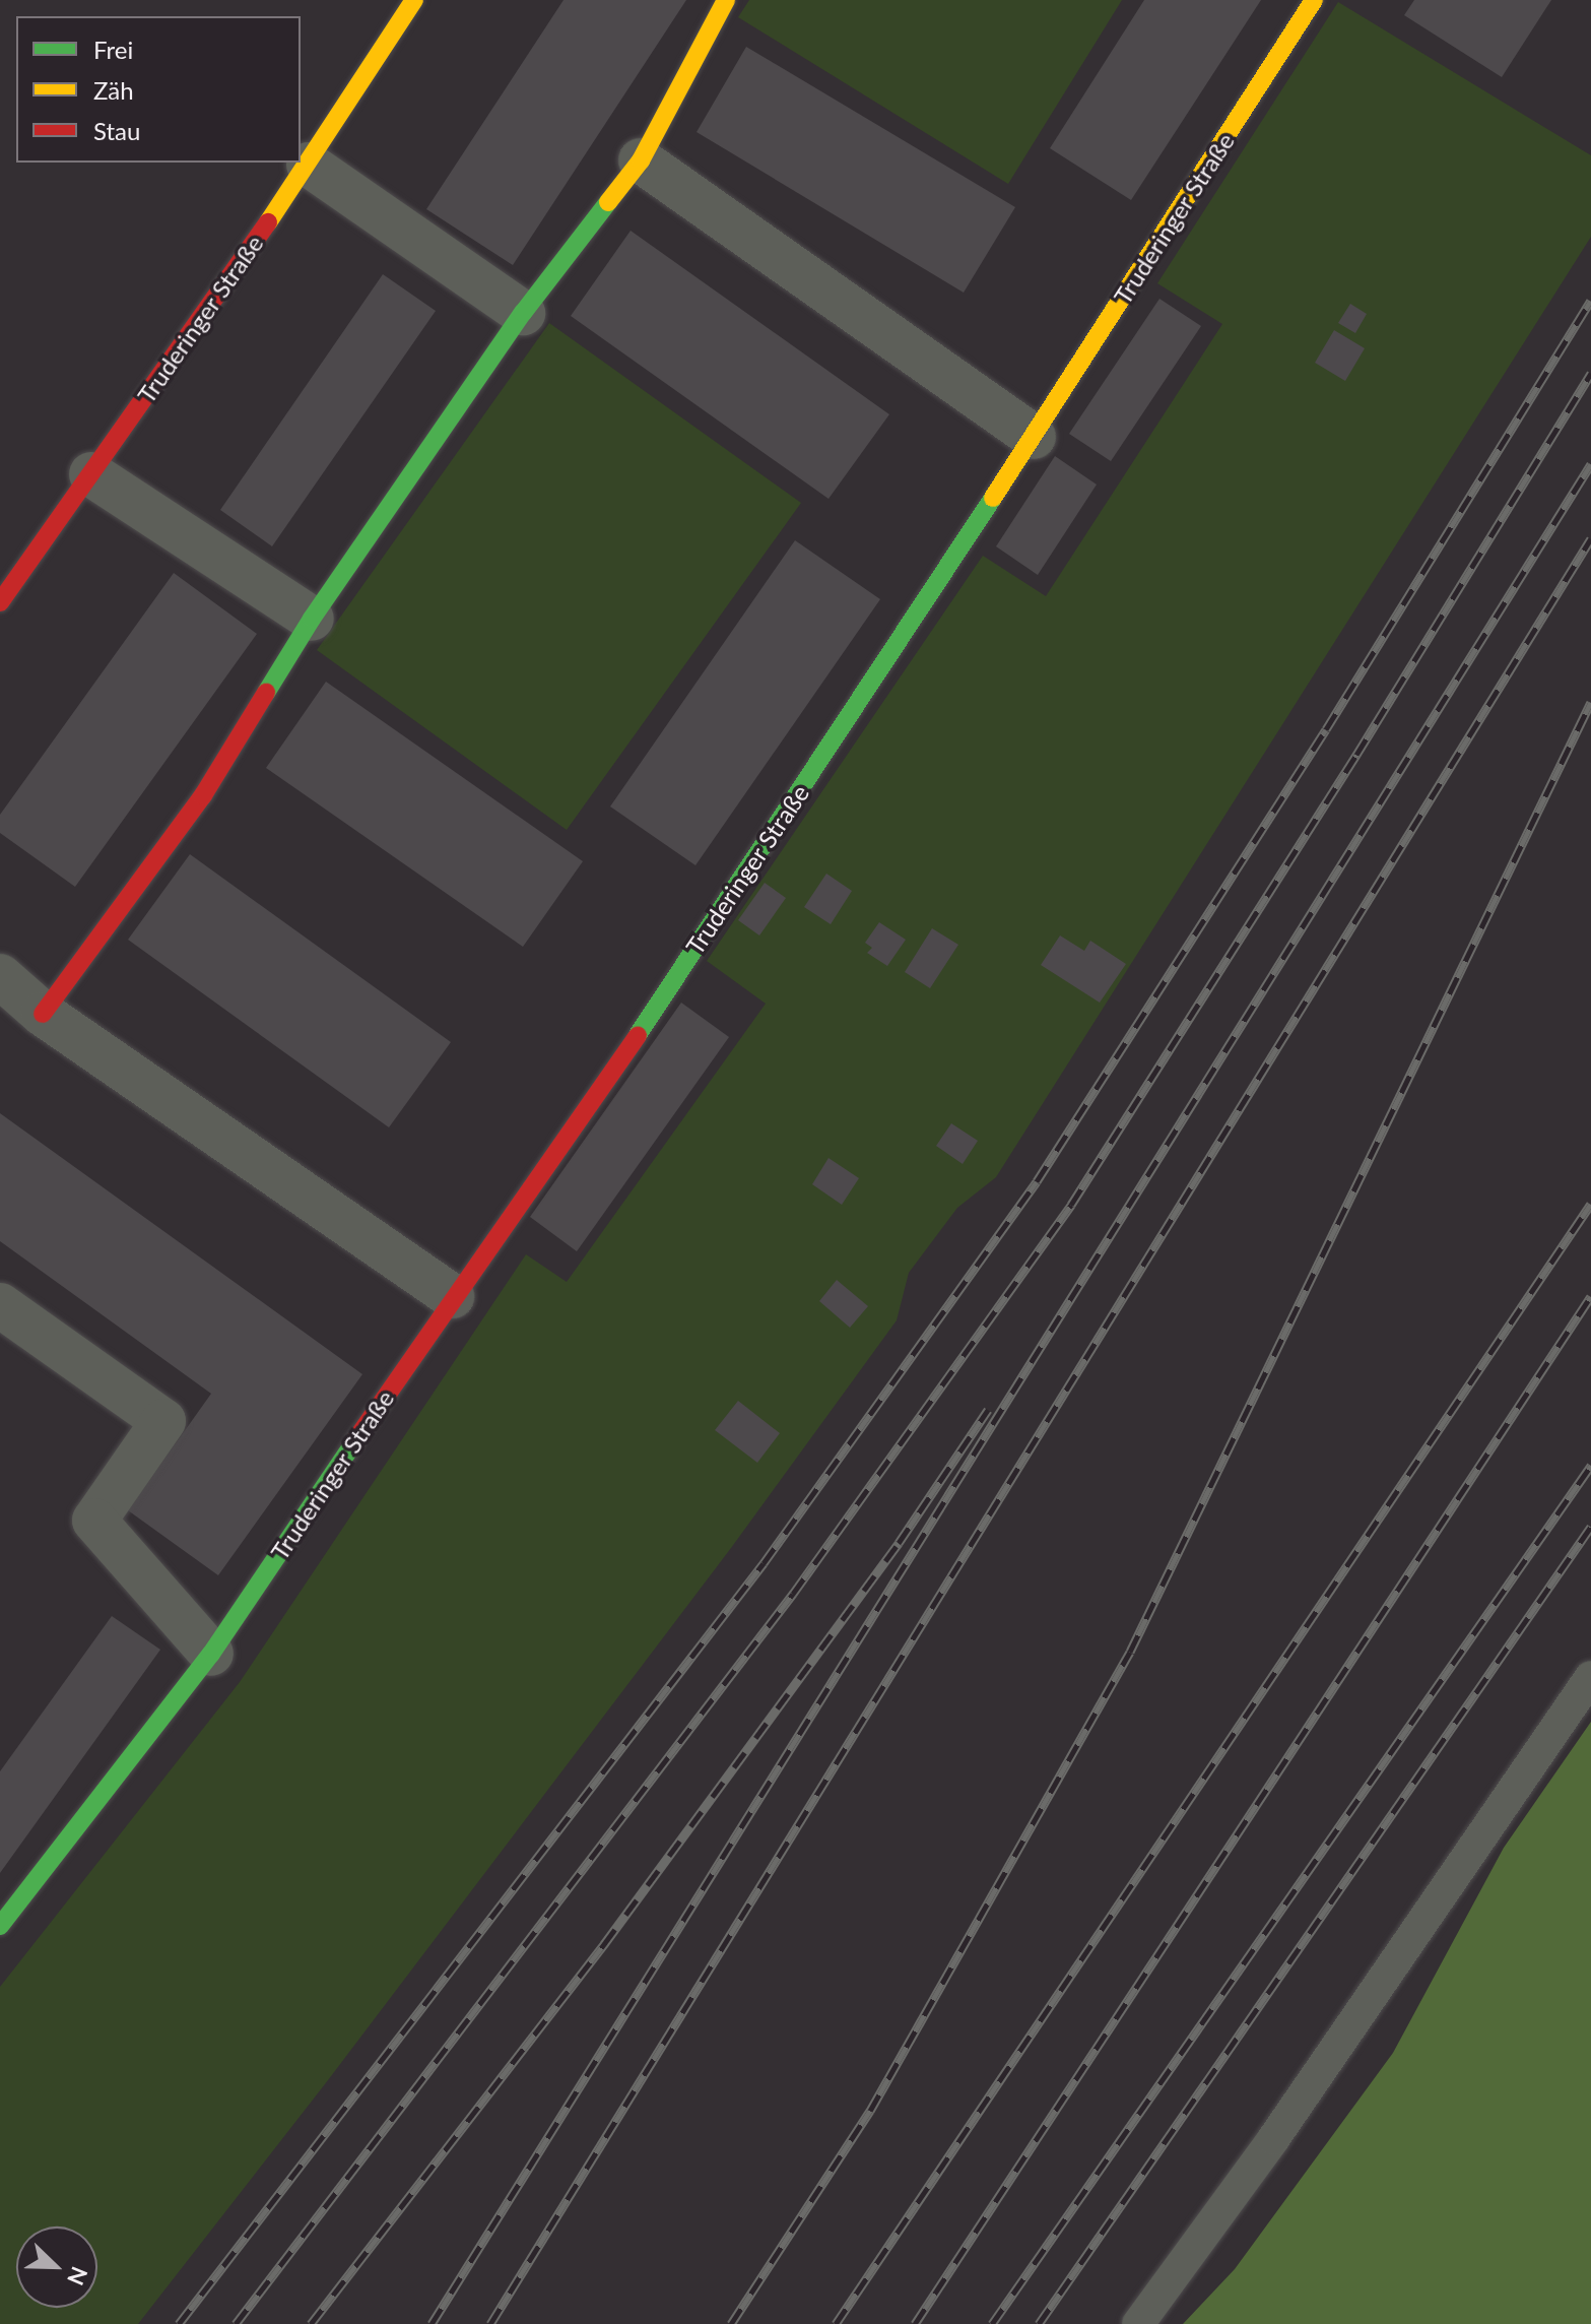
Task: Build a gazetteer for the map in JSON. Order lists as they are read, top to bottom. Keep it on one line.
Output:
{"streets":{"street":["Truderinger Straße"]},"legend":["Frei","Zäh","Stau"],"north":"bottom right"}
